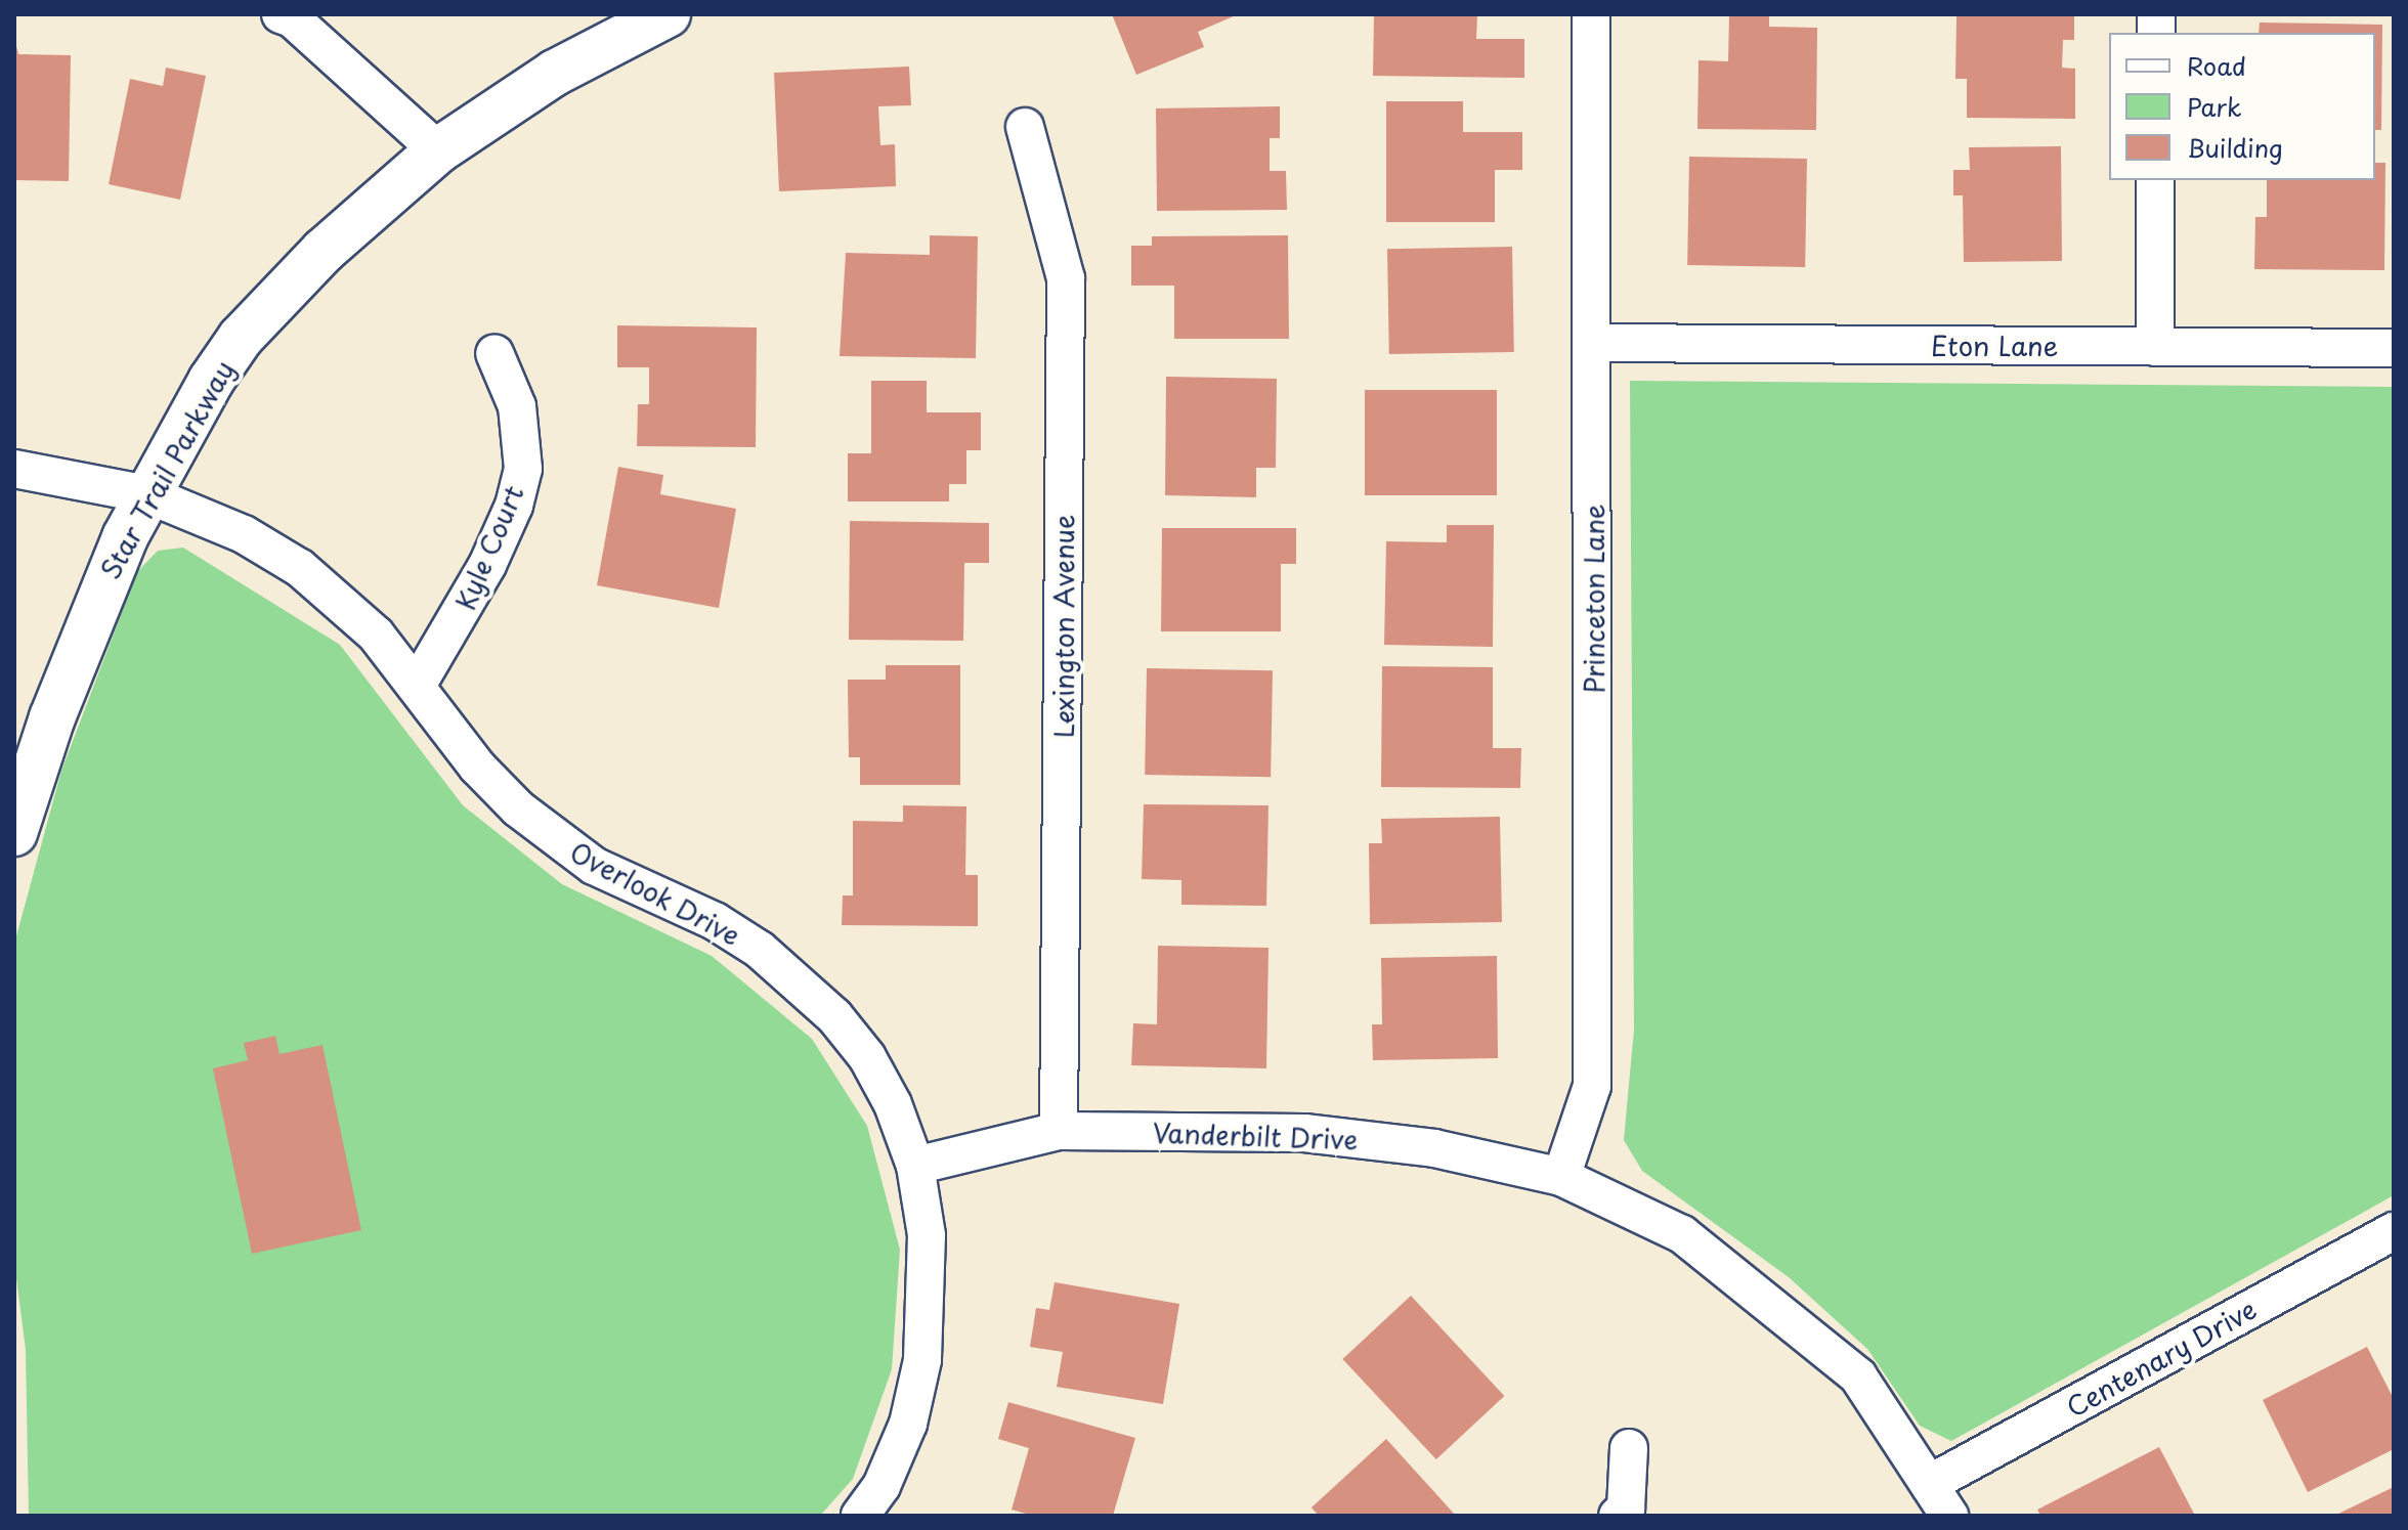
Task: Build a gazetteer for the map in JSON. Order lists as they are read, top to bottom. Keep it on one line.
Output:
{"streets":{"street":["Eton Lane","Star Trail Parkway","Kyle Court","Princeton Lane","Lexington Avenue","Overlook Drive","Vanderbilt Drive","Centenary Drive"]},"crossings":[["Eton Lane","Princeton Lane"],["Star Trail Parkway","Overlook Drive"],["Kyle Court","Overlook Drive"],["Princeton Lane","Vanderbilt Drive"],["Lexington Avenue","Vanderbilt Drive"],["Overlook Drive","Vanderbilt Drive"],["Vanderbilt Drive","Centenary Drive"]],"legend":["Road","Park","Building"]}
